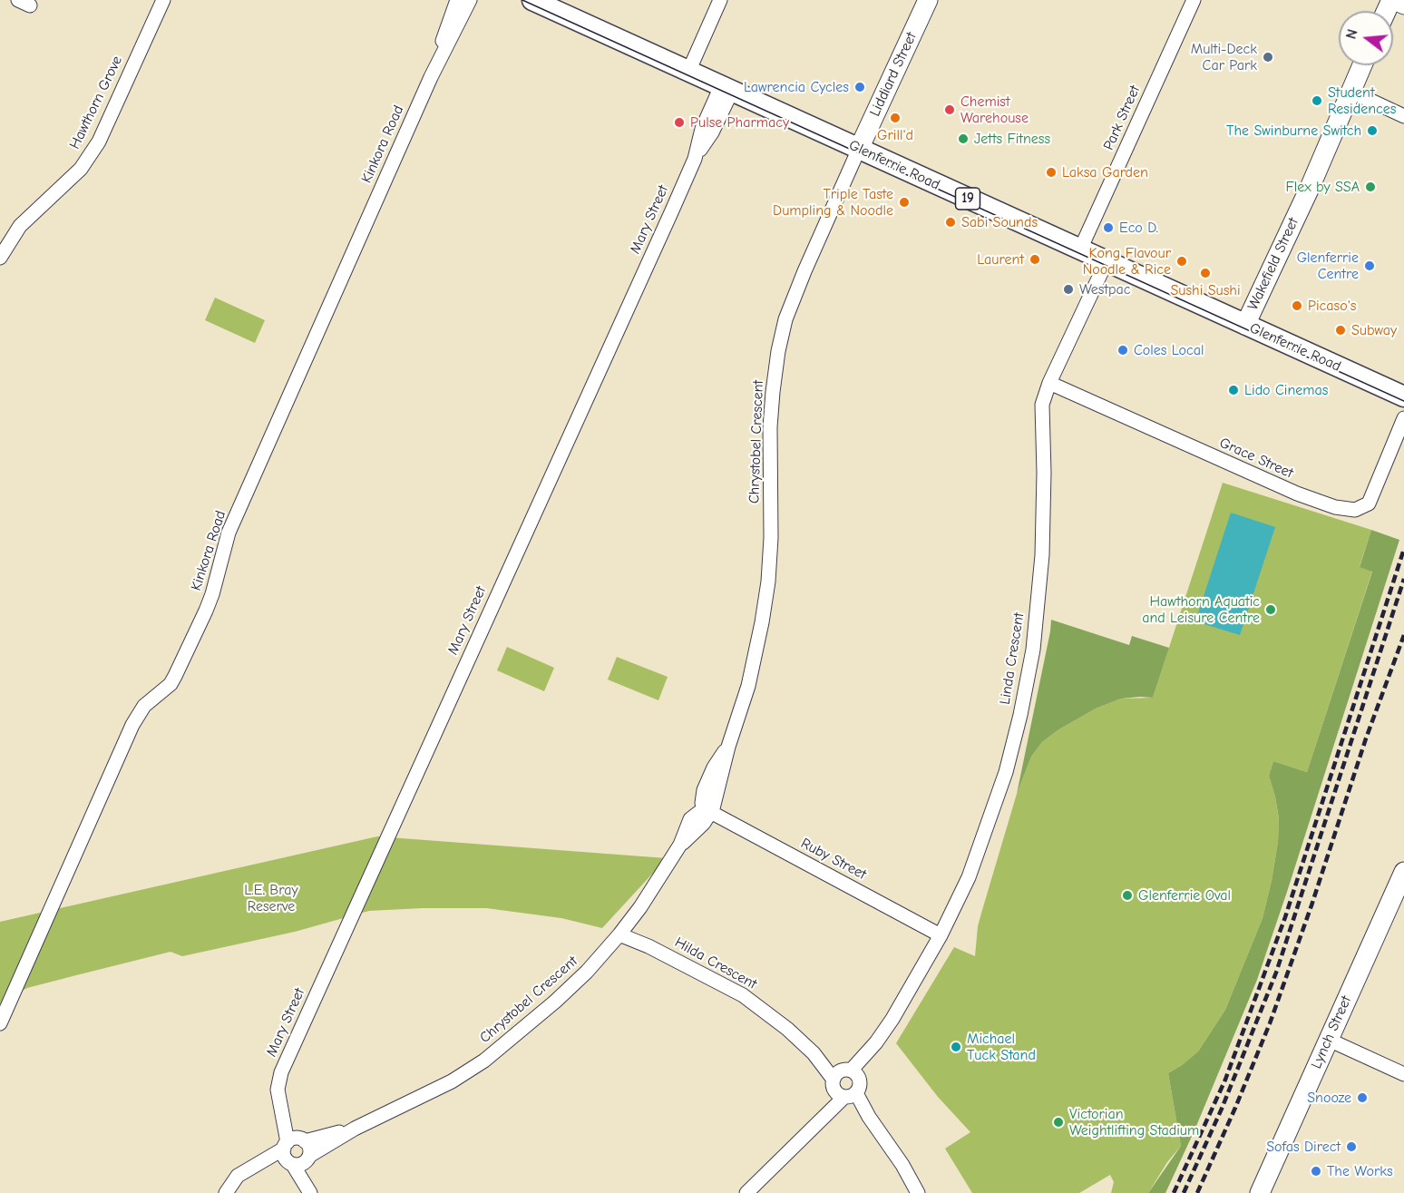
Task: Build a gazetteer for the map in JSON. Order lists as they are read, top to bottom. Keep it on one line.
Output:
{"streets":{"main road":["Glenferrie Road","19"],"street":["Liddiard Street","Hawthorn Grove","Park Street","Kinkora Road","Mary Street","Wakefield Street","Chrystobel Crescent","Grace Street","Linda Crescent","Ruby Street","Hilda Crescent","Lynch Street"]},"crossings":[["Liddiard Street","Glenferrie Road"],["Liddiard Street","Chrystobel Crescent"],["Park Street","Glenferrie Road"],["Glenferrie Road","Mary Street"],["Glenferrie Road","Wakefield Street"],["Glenferrie Road","Chrystobel Crescent"],["Glenferrie Road","Linda Crescent"],["Mary Street","Chrystobel Crescent"],["Chrystobel Crescent","Ruby Street"],["Chrystobel Crescent","Hilda Crescent"],["Grace Street","Linda Crescent"],["Linda Crescent","Ruby Street"],["Linda Crescent","Hilda Crescent"]],"parks":["L.E. Bray Reserve"],"places":["Multi-Deck Car Park","Lawrencia Cycles","Student Residences","Chemist Warehouse","Grill'd","Pulse Pharmacy","The Swinburne Switch","Jetts Fitness","Laksa Garden","Flex by SSA","Triple Taste Dumpling & Noodle","Sabi Sounds","Eco D.","Laurent","Kong Flavour Noodle & Rice","Glenferrie Centre","Sushi Sushi","Westpac","Picaso's","Subway","Coles Local","Lido Cinemas","Hawthorn Aquatic and Leisure Centre","Glenferrie Oval","Michael Tuck Stand","Snooze","Victorian Weightlifting Stadium","Sofas Direct","The Works"],"north":"left"}
